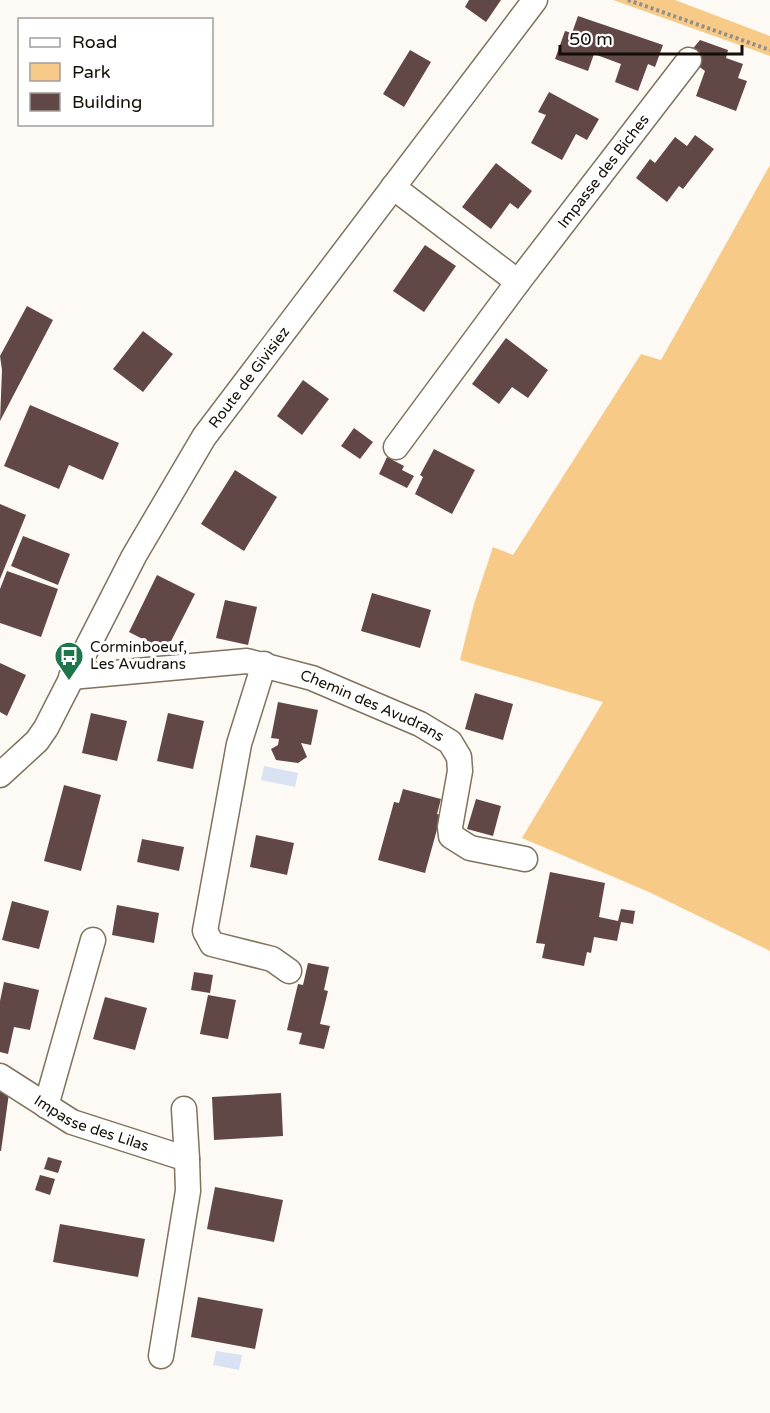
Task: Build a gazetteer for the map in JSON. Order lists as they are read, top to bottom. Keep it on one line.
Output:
{"streets":{"street":["Impasse des Biches","Route de Givisiez","Chemin des Avudrans","Impasse des Lilas"]},"crossings":[["Route de Givisiez","Chemin des Avudrans"]],"places":{"bus stop":["Corminboeuf, Les Avudrans"]},"legend":["Road","Park","Building"],"scale_bar":"50 m"}
